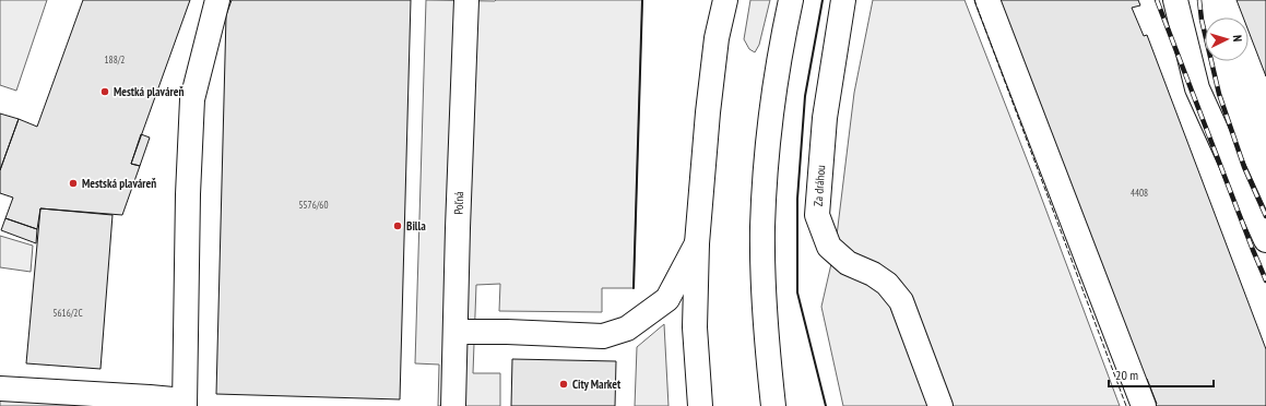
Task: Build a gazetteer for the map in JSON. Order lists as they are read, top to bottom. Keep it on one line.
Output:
{"streets":{"main road":["Za dráhou","Poľná"]},"places":["Mestká plaváreň","Mestská plaváreň","Billa","City Market"],"house_numbers":["188/2","4408","5576/60","5616/2C"],"scale_bar":"20 m","north":"right"}
